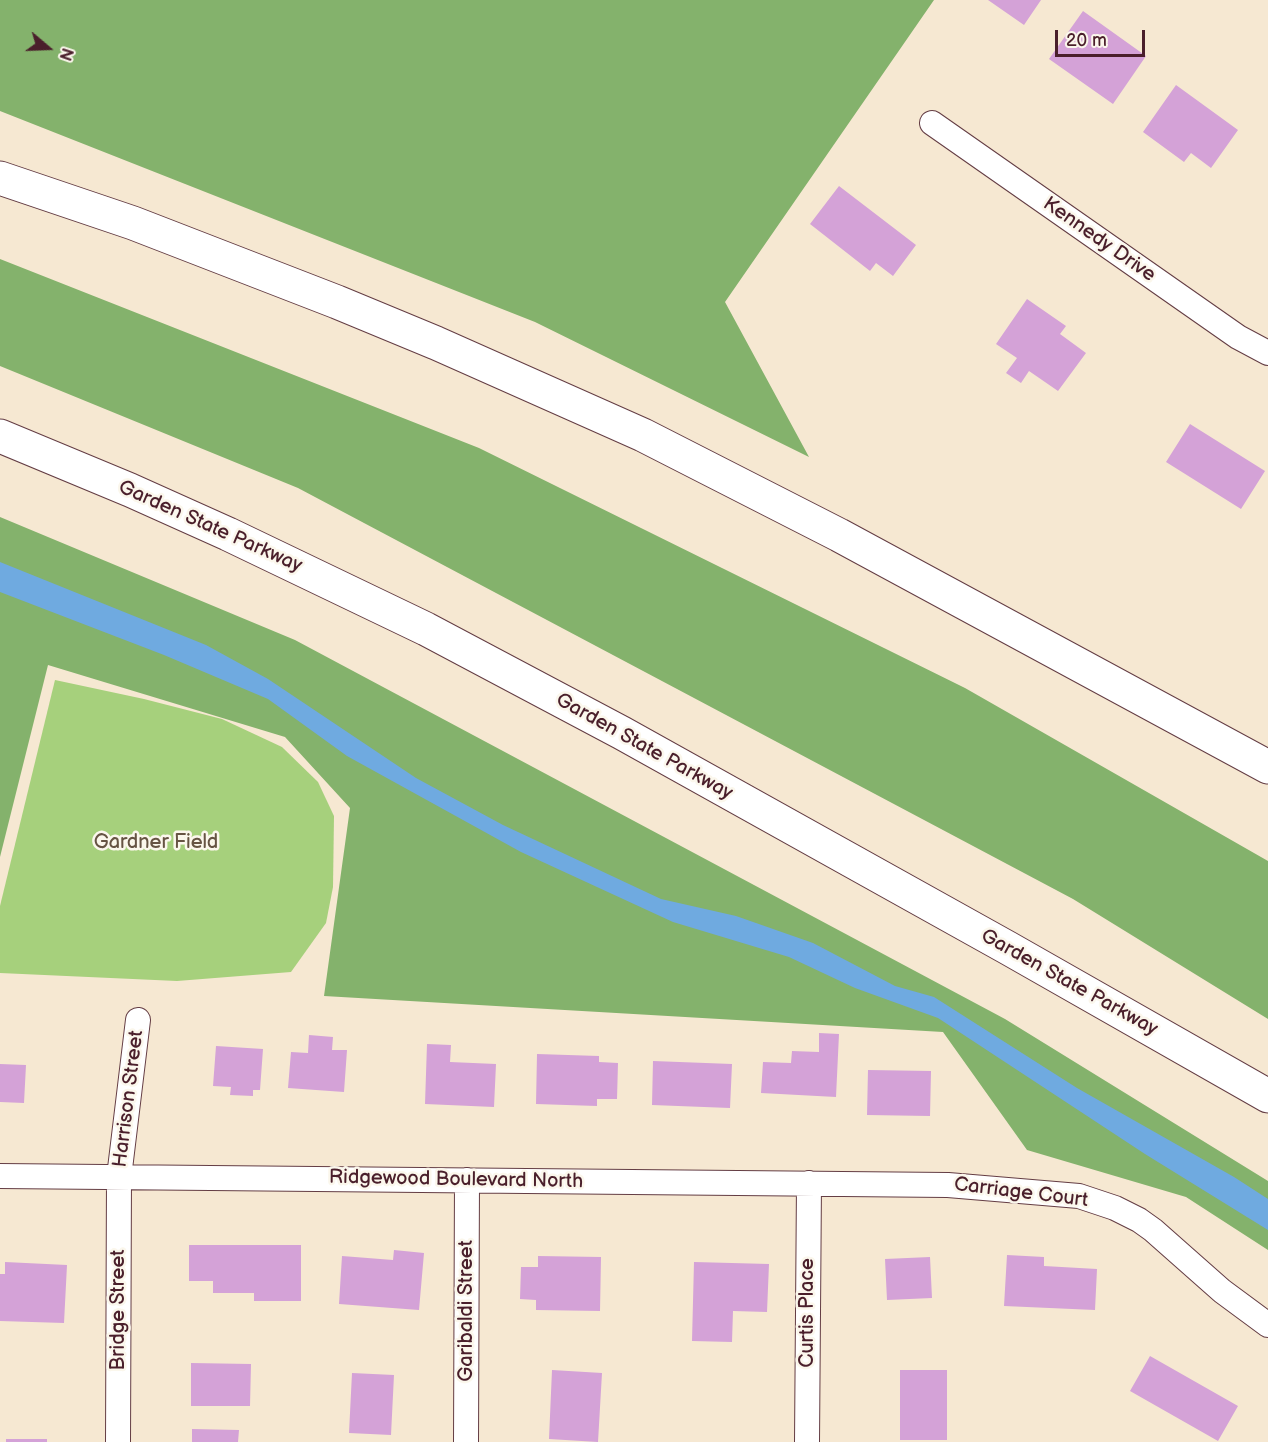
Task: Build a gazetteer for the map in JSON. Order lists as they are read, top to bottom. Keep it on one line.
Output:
{"streets":{"highway":["Garden State Parkway"],"street":["Kennedy Drive","Harrison Street","Ridgewood Boulevard North","Carriage Court","Bridge Street","Garibaldi Street","Curtis Place"]},"crossings":[["Harrison Street","Ridgewood Boulevard North"],["Harrison Street","Bridge Street"],["Ridgewood Boulevard North","Carriage Court"],["Ridgewood Boulevard North","Bridge Street"],["Ridgewood Boulevard North","Garibaldi Street"],["Ridgewood Boulevard North","Curtis Place"]],"parks":["Gardner Field"],"scale_bar":"20 m","north":"right"}
